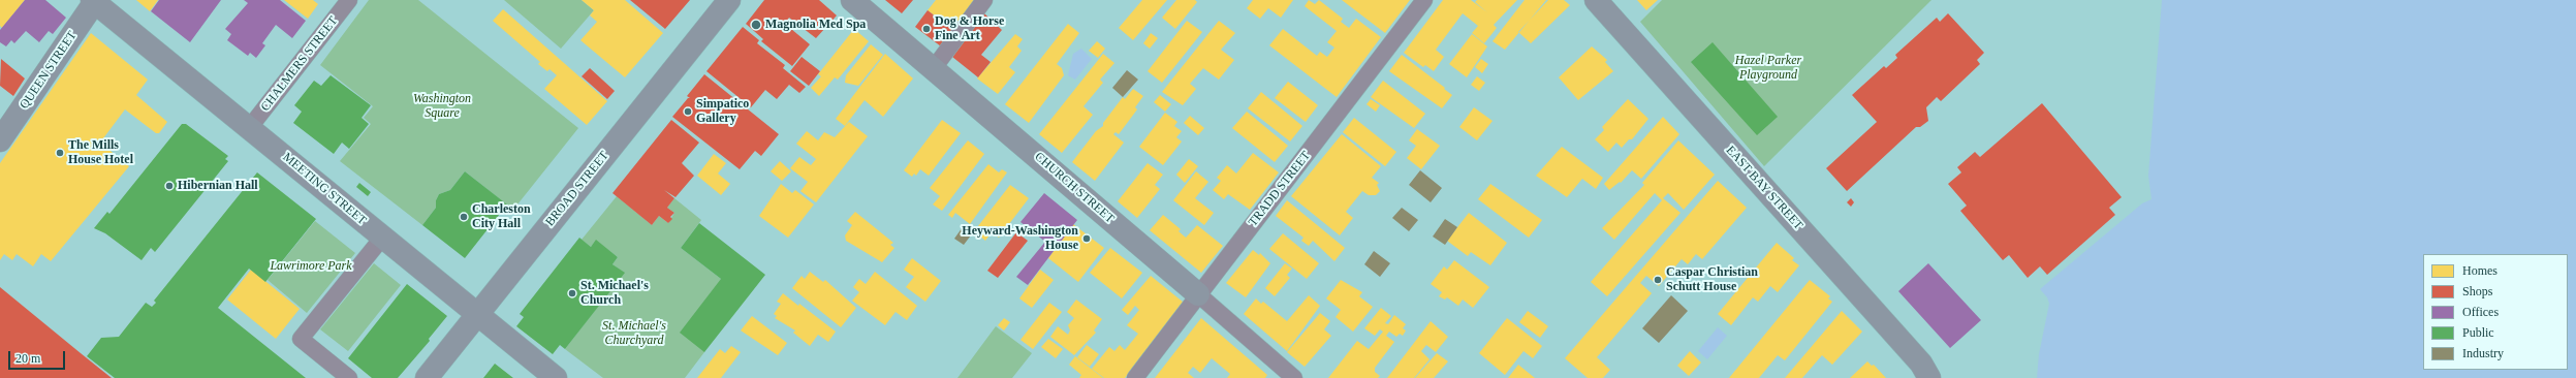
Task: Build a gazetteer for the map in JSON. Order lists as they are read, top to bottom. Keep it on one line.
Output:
{"streets":{"street":["CHALMERS STREET","QUEEN STREET","CHURCH STREET","EAST BAY STREET","MEETING STREET","BROAD STREET","TRADD STREET"]},"crossings":[["CHALMERS STREET","MEETING STREET"],["QUEEN STREET","MEETING STREET"],["CHURCH STREET","TRADD STREET"],["MEETING STREET","BROAD STREET"]],"parks":["Hazel Parker Playground","Washington Square","Lawrimore Park","St. Michael's Churchyard"],"places":["Magnolia Med Spa","Dog & Horse Fine Art","Simpatico Gallery","The Mills House Hotel","Hibernian Hall","Charleston City Hall","Heyward-Washington House","Caspar Christian Schutt House","St. Michael's Church"],"legend":["Homes","Shops","Offices","Public","Industry"],"scale_bar":"20 m"}
